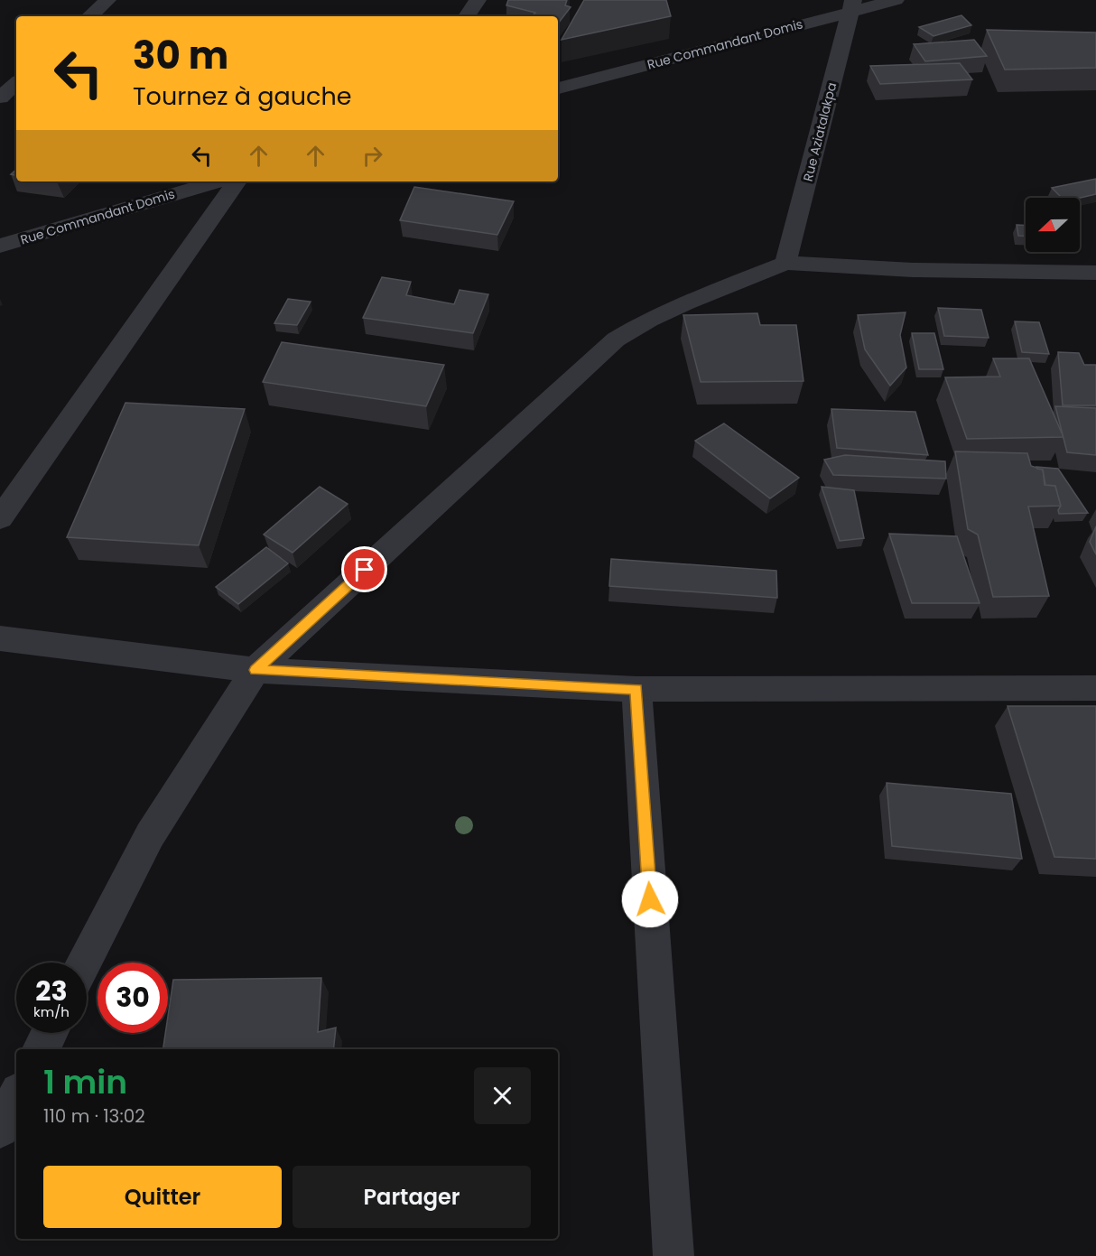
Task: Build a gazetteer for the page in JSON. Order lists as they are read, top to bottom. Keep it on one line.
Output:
{"streets":{"street":["Rue Commandant Domis","Rue Aziatalakpa"]},"crossings":[["Rue Commandant Domis","Rue Aziatalakpa"]],"north":"left","page":{"turn":["30 m","Tournez à gauche"],"speed":"23 km/h","limit":"30","heading":["1 min","110 m · 13:02"],"buttons":["Quitter","Partager"]}}
